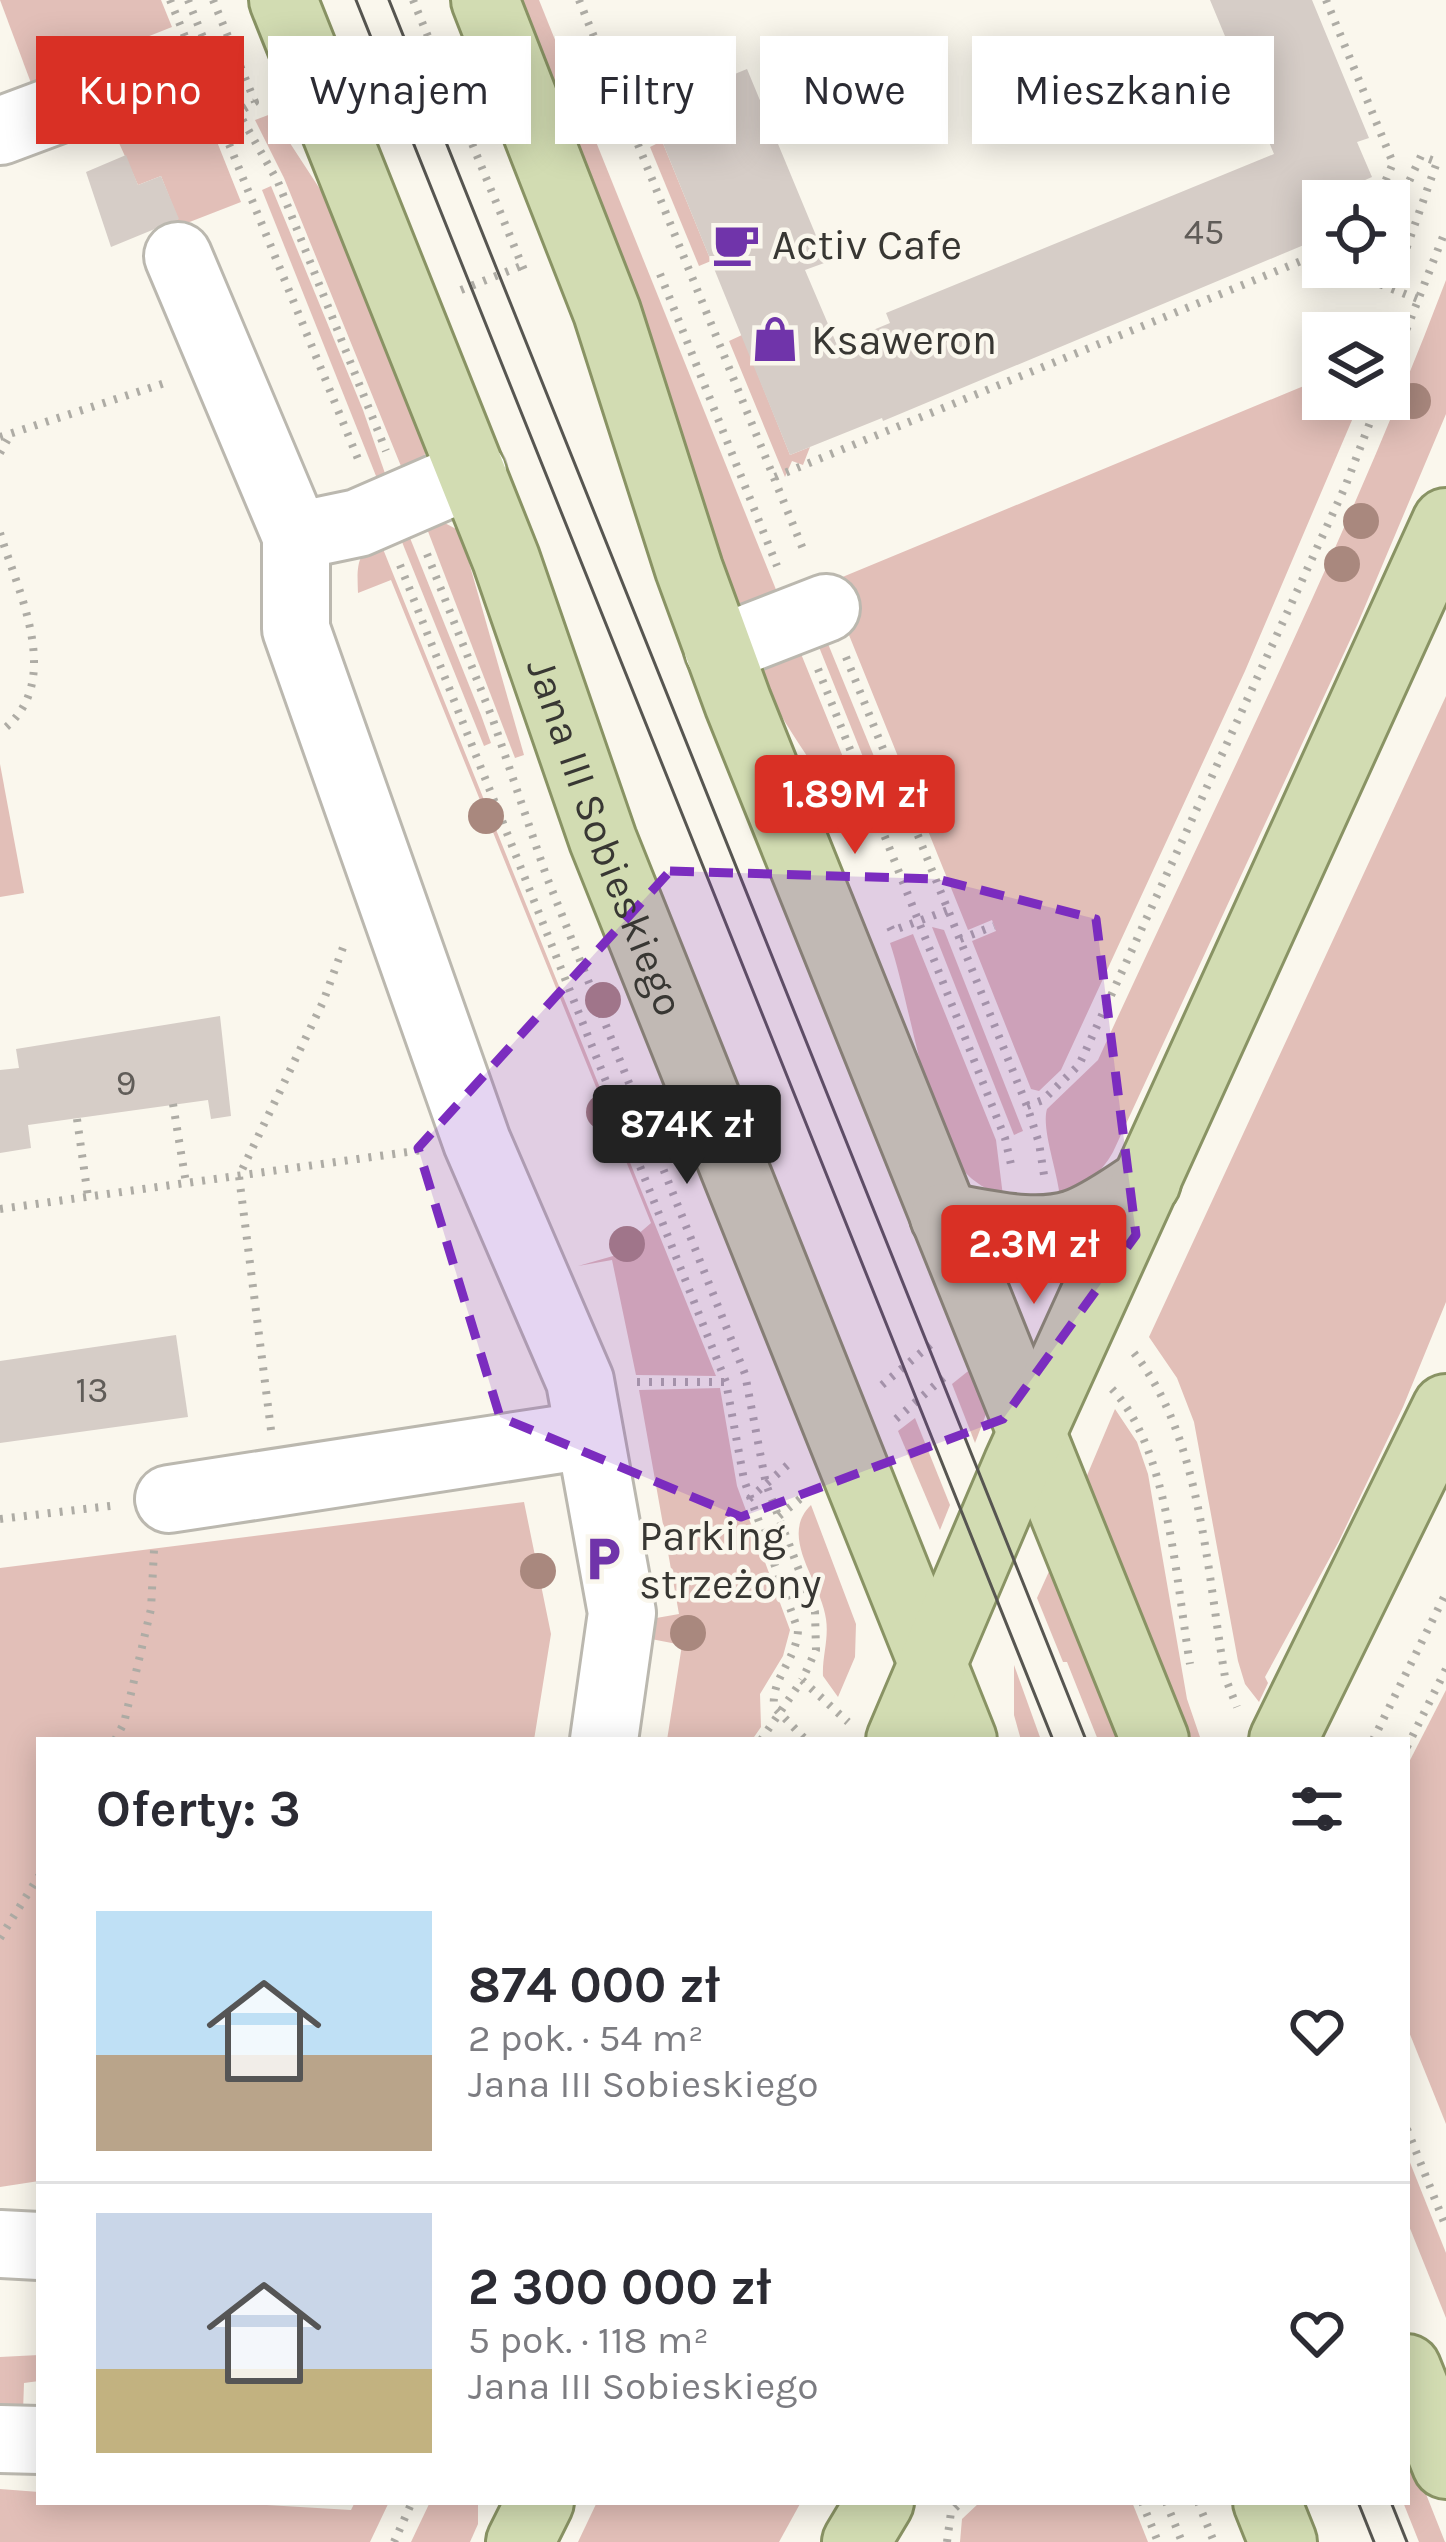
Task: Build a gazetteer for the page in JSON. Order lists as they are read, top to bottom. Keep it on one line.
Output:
{"streets":{"main road":["Jana III Sobieskiego"]},"places":{"cafe":["Activ Cafe"],"shop":["Ksaweron"],"parking":["Parking strzeżony"]},"house_numbers":["45","9","13"],"page":{"chip":["Kupno","Wynajem","Filtry","Nowe","Mieszkanie"],"price":["1.89M zł","874K zł","2.3M zł"],"heading":"Oferty: 3","list":[{"name":"874 000 zł","note":"2 pok. · 54 m² · Jana III Sobieskiego"},{"name":"2 300 000 zł","note":"5 pok. · 118 m² · Jana III Sobieskiego"}]}}
